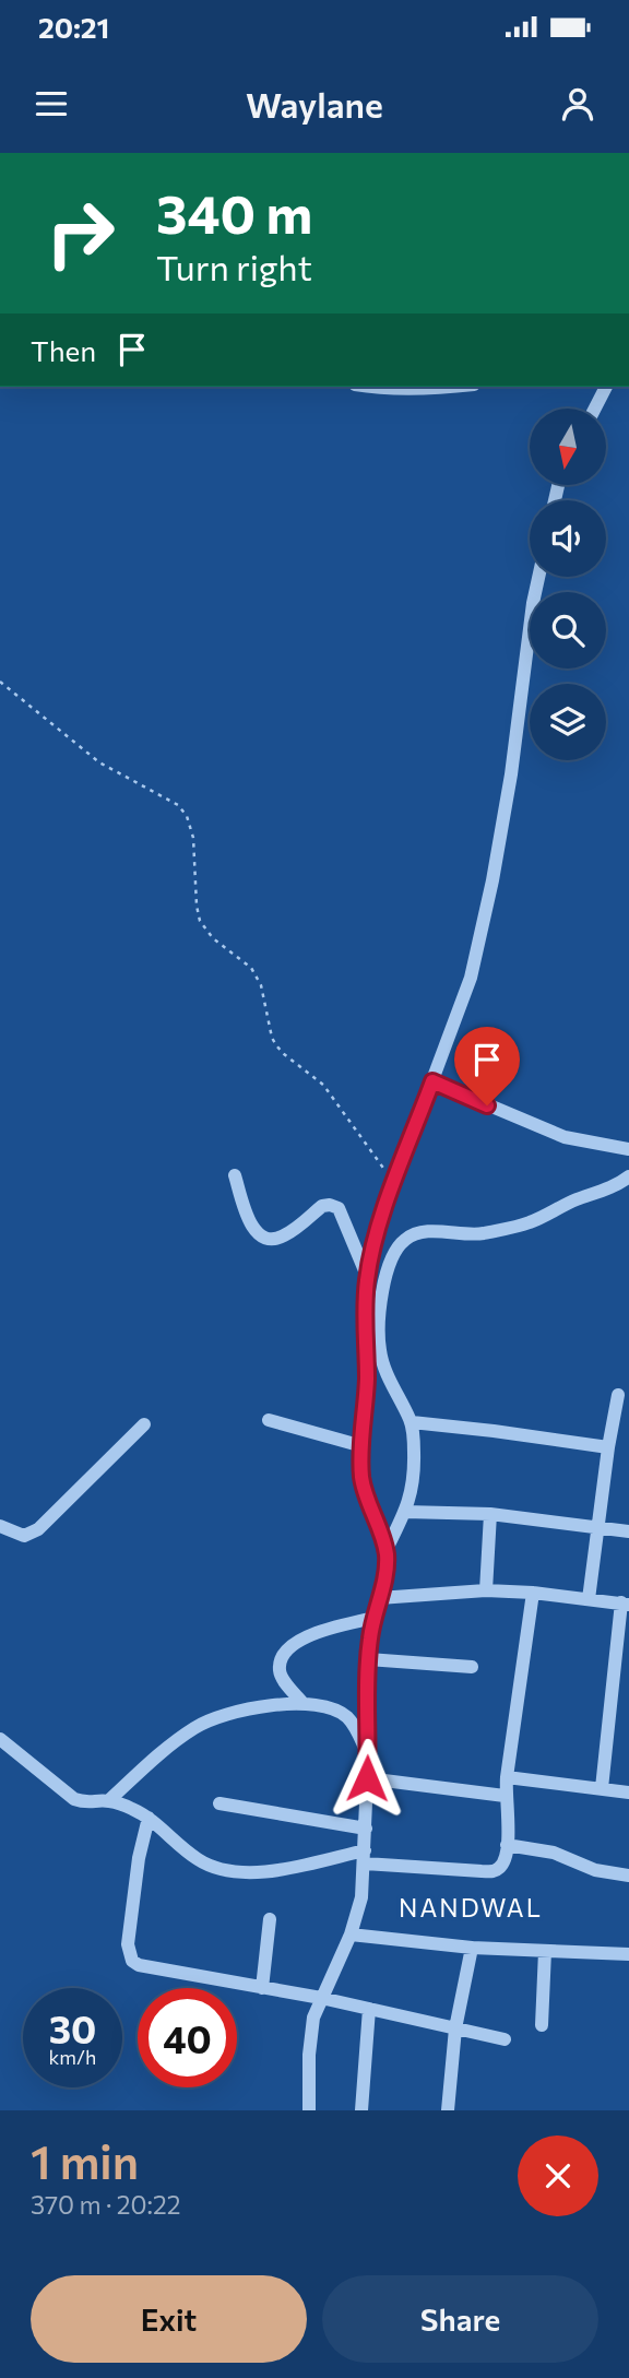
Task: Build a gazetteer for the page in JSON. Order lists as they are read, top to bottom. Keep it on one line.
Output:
{"districts":["NANDWAL"],"north":"bottom","page":{"status":"20:21","header":"Waylane","turn":["340 m","Turn right"],"then":"Then","speed":"30 km/h","limit":"40","heading":["1 min","370 m · 20:22"],"buttons":["Exit","Share"]}}
